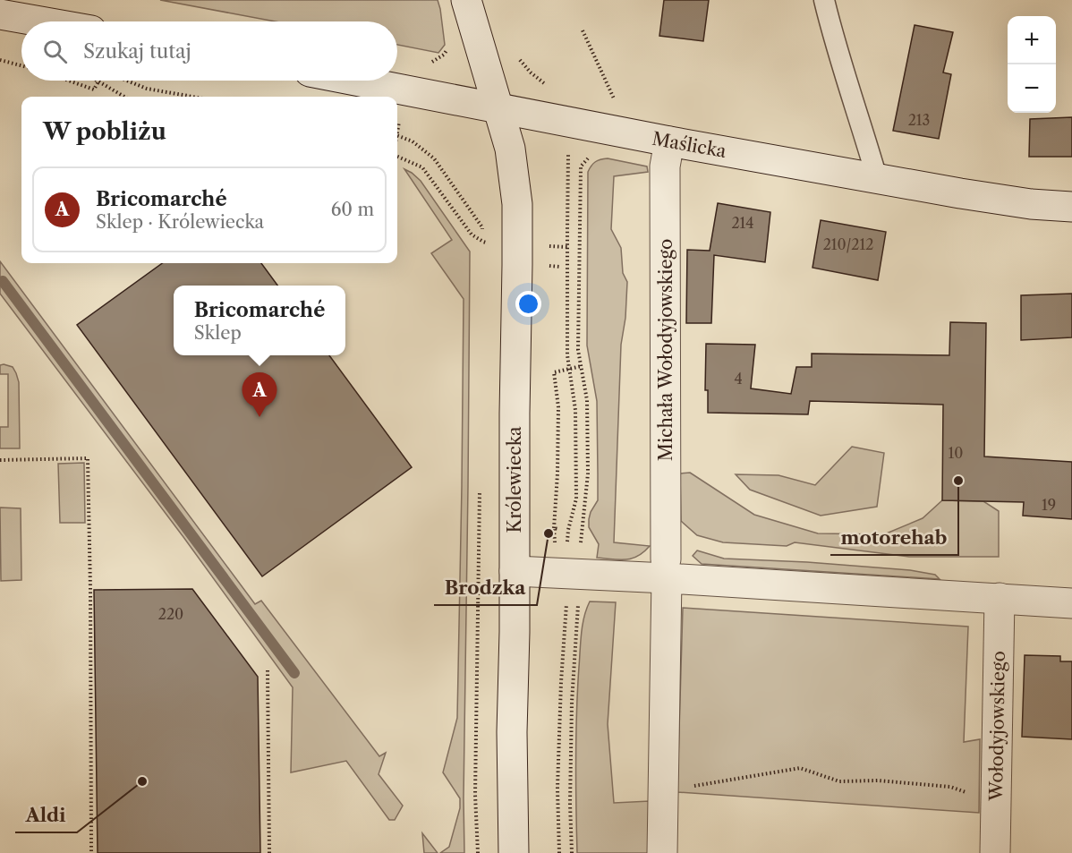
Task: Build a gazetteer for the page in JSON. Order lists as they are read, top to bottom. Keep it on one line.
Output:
{"streets":{"street":["Maślicka","Michała Wołodyjowskiego","Królewiecka","Wołodyjowskiego"]},"crossings":[["Maślicka","Michała Wołodyjowskiego"],["Maślicka","Królewiecka"]],"places":["motorehab","Brodzka","Aldi"],"house_numbers":["213","214","210/212","4","10","19","220"],"page":{"map_buttons":["+","−"],"search":"Szukaj tutaj","heading":"W pobliżu","list":[{"mark":"A","name":"Bricomarché","note":"Sklep · Królewiecka","value":"60 m"}],"popup":["Bricomarché","Sklep"],"pins":"A"}}
